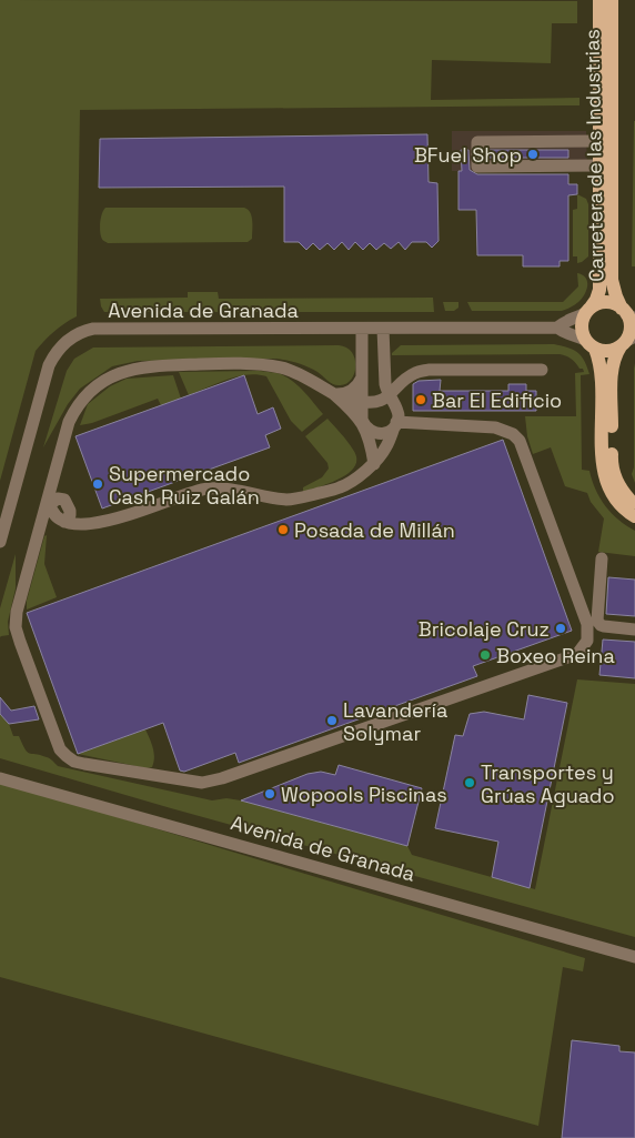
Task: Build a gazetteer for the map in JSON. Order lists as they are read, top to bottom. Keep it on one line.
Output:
{"streets":{"main road":["Carretera de las Industrias"],"street":["Avenida de Granada"]},"crossings":[["Carretera de las Industrias","Avenida de Granada"]],"places":["BFuel Shop","Bar El Edificio","Supermercado Cash Ruiz Galán","Posada de Millán","Bricolaje Cruz","Boxeo Reina","Lavandería Solymar","Transportes y Grúas Aguado","Wopools Piscinas"]}
